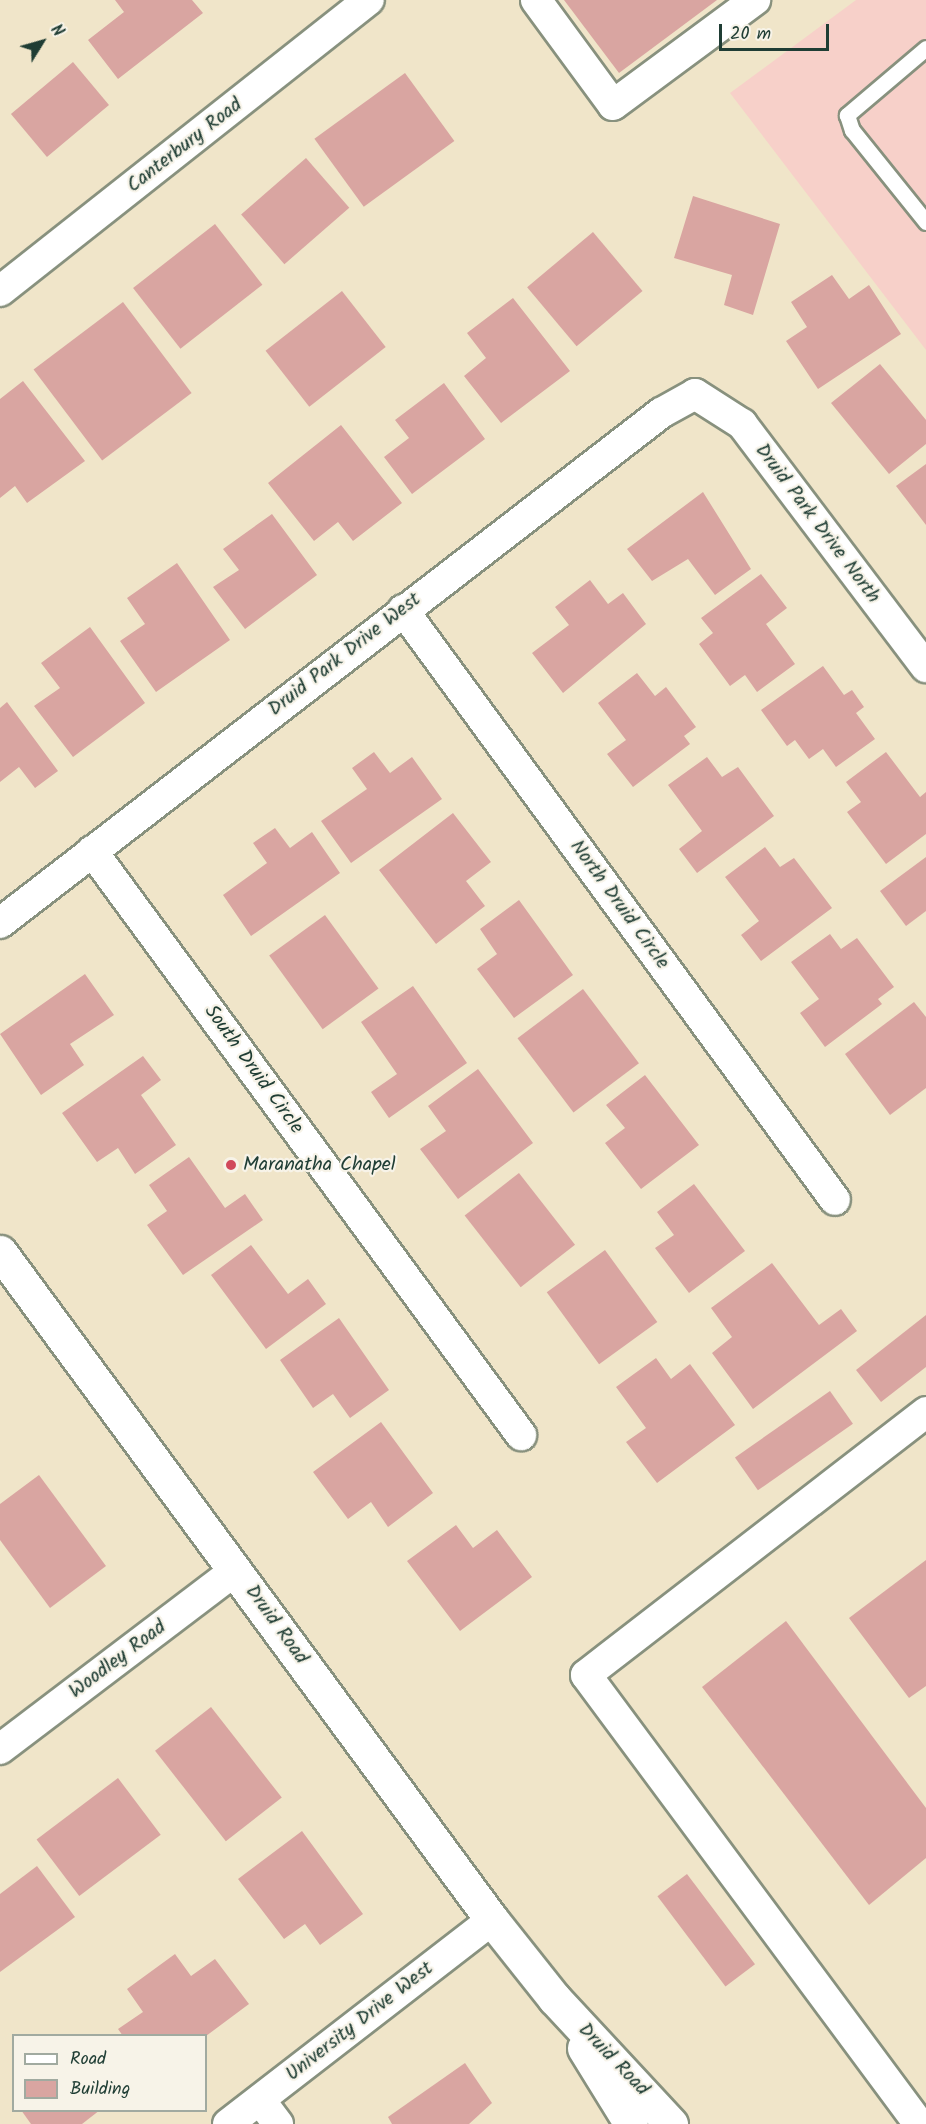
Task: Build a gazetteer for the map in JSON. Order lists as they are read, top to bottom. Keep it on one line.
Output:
{"streets":{"street":["Canterbury Road","Druid Park Drive North","Druid Park Drive West","North Druid Circle","South Druid Circle","Druid Road","Woodley Road","University Drive West"]},"crossings":[["Druid Park Drive North","Druid Park Drive West"],["Druid Park Drive West","North Druid Circle"],["Druid Park Drive West","South Druid Circle"],["Druid Road","Woodley Road"],["Druid Road","University Drive West"]],"places":["Maranatha Chapel"],"legend":["Road","Building"],"scale_bar":"20 m","north":"top right"}
